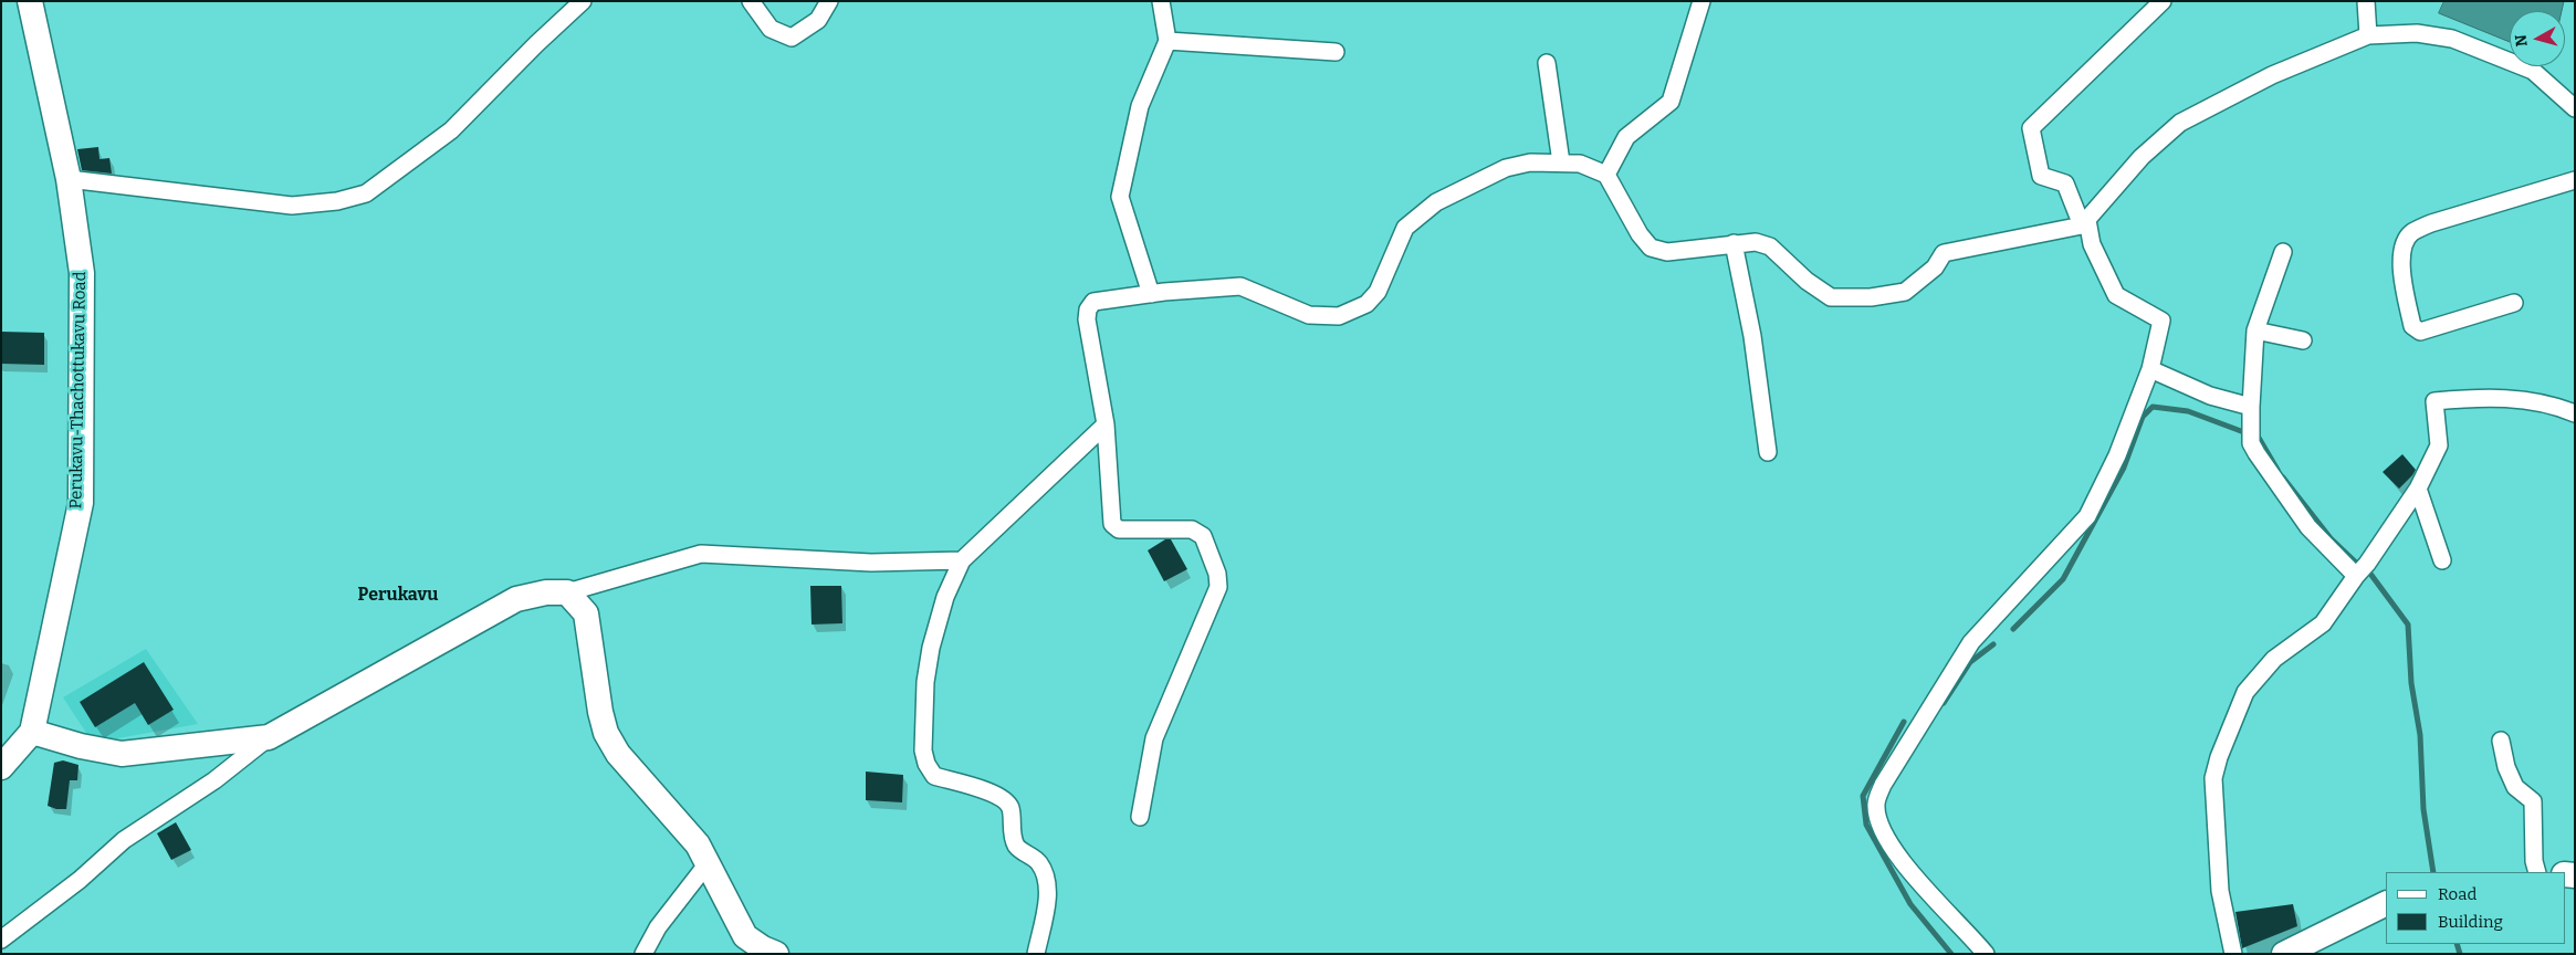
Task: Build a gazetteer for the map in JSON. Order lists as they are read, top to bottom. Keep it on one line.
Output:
{"streets":{"street":["Perukavu-Thachottukavu Road"]},"districts":["Perukavu"],"legend":["Road","Building"],"north":"left"}
